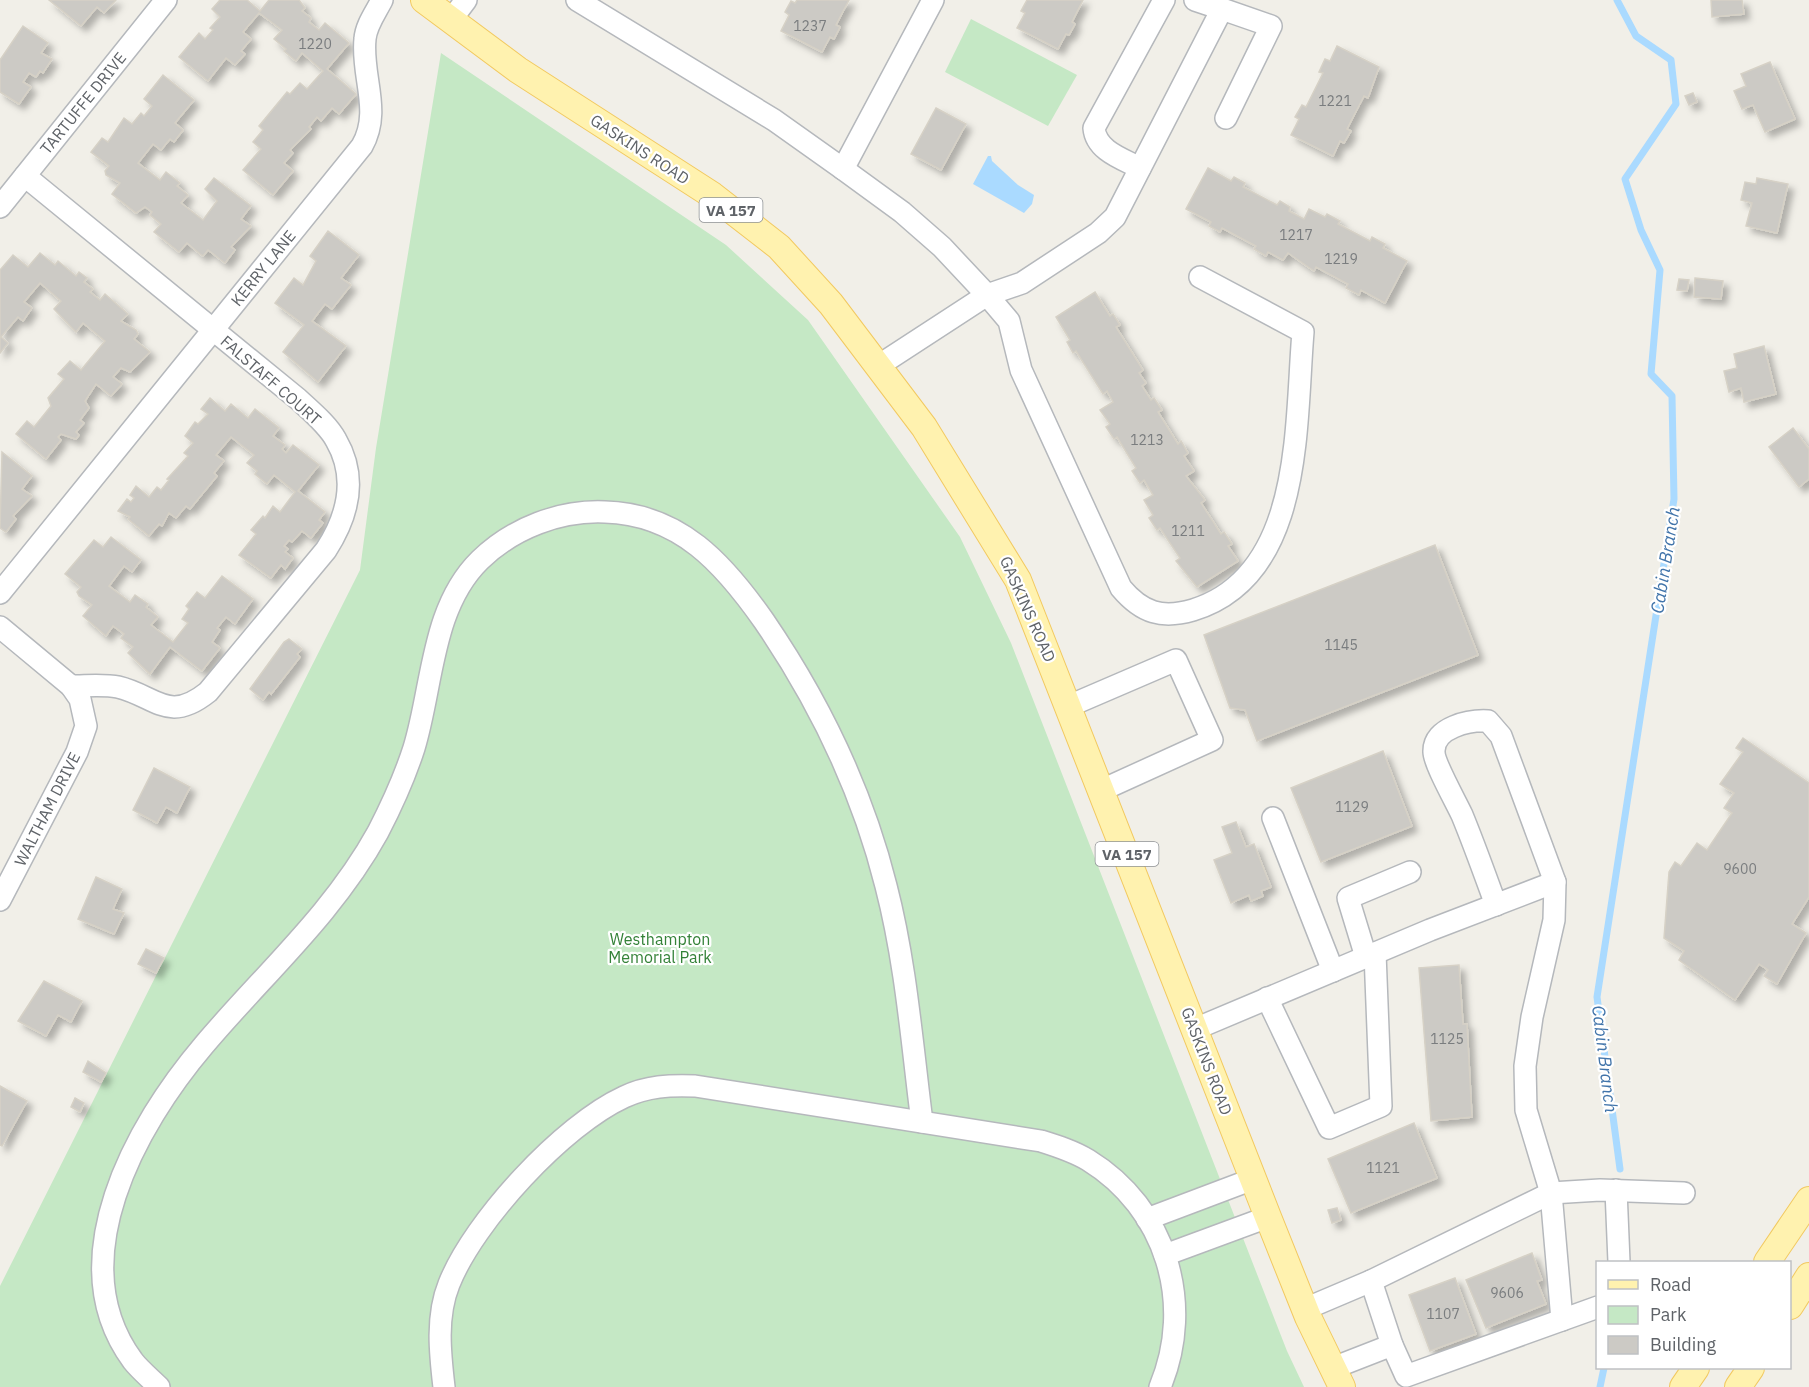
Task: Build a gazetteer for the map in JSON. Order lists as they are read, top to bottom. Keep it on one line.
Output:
{"streets":{"main road":["GASKINS ROAD","VA 157"],"street":["TARTUFFE DRIVE","KERRY LANE","FALSTAFF COURT","WALTHAM DRIVE"]},"crossings":[["TARTUFFE DRIVE","FALSTAFF COURT"],["KERRY LANE","FALSTAFF COURT"],["FALSTAFF COURT","WALTHAM DRIVE"]],"water":["Cabin Branch"],"parks":["Westhampton Memorial Park"],"house_numbers":["1237","1220","1221","1217","1219","1213","1211","1145","1129","9600","1125","1121","9606","1107"],"legend":["Road","Park","Building"]}
